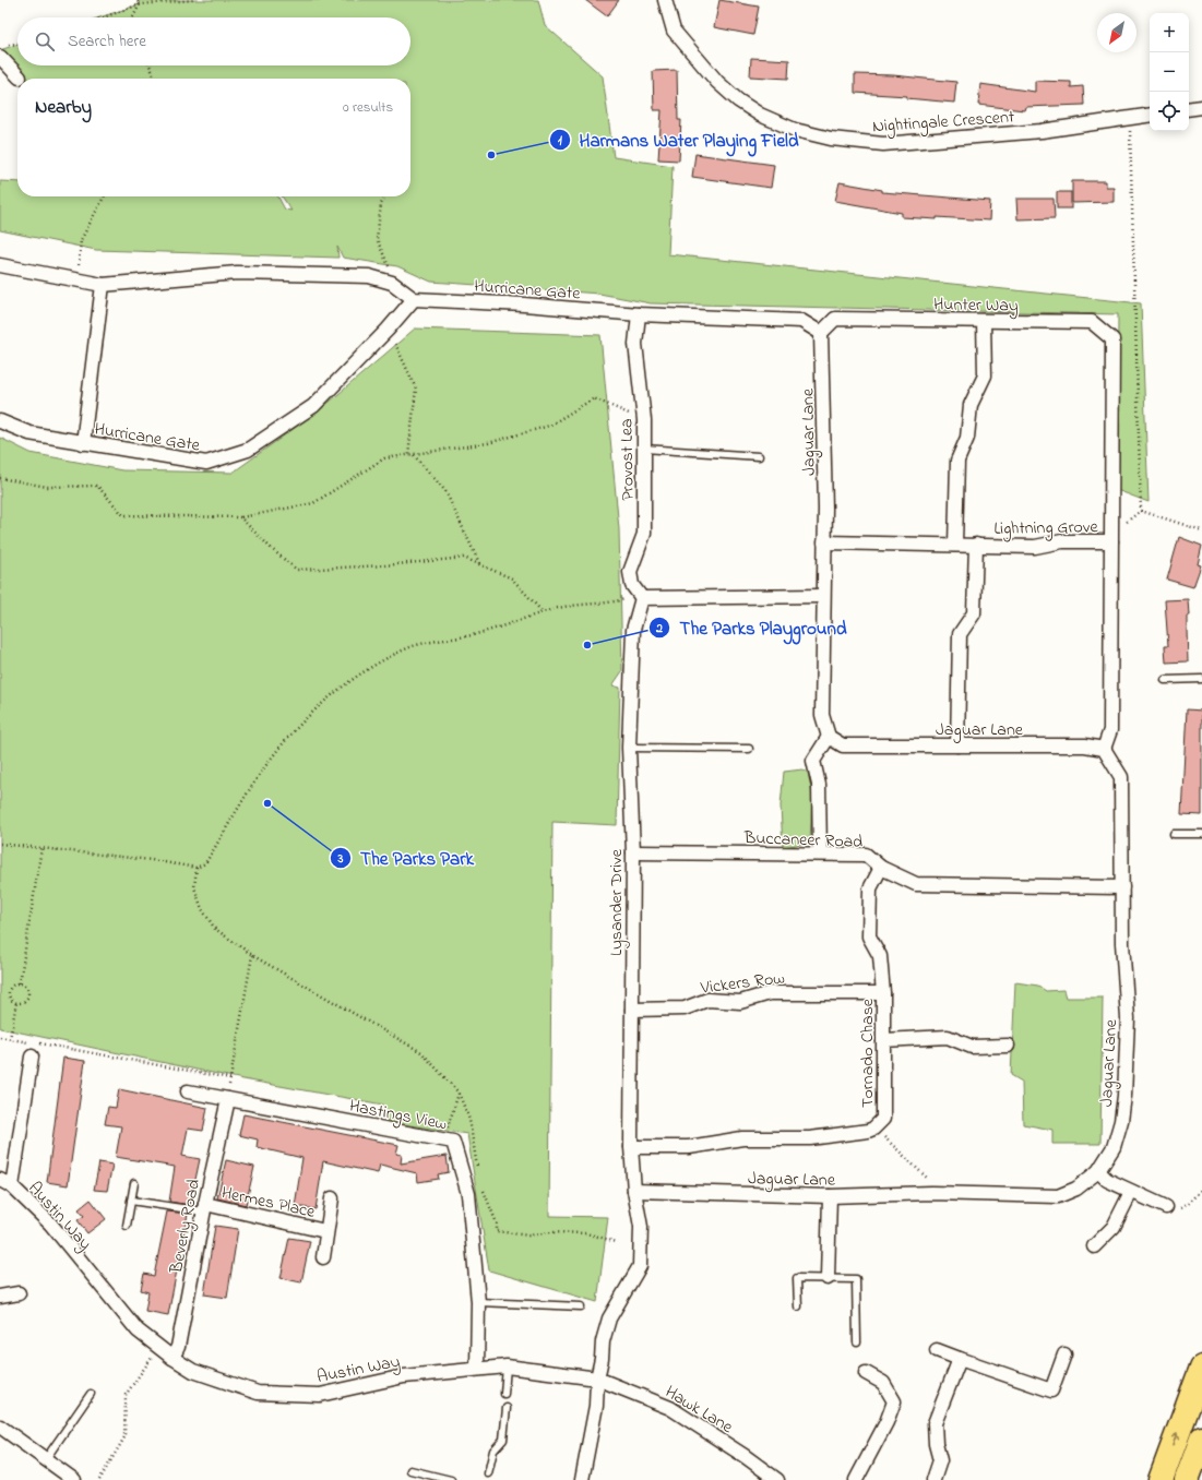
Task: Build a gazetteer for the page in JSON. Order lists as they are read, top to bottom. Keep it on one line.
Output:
{"streets":{"street":["Nightingale Crescent","Hurricane Gate","Hunter Way","Jaguar Lane","Provost Lea","Lightning Grove","Buccaneer Road","Lysander Drive","Vickers Row","Tornado Chase","Hastings View","Hermes Place","Austin Way","Beverly Road","Hawk Lane"]},"crossings":[["Hurricane Gate","Provost Lea"],["Hunter Way","Jaguar Lane"],["Hunter Way","Lightning Grove"],["Jaguar Lane","Lightning Grove"],["Jaguar Lane","Buccaneer Road"],["Jaguar Lane","Lysander Drive"],["Provost Lea","Lysander Drive"],["Buccaneer Road","Lysander Drive"],["Buccaneer Road","Tornado Chase"],["Lysander Drive","Vickers Row"],["Lysander Drive","Tornado Chase"],["Lysander Drive","Austin Way"],["Lysander Drive","Hawk Lane"],["Vickers Row","Tornado Chase"],["Hastings View","Austin Way"],["Hastings View","Beverly Road"],["Hermes Place","Beverly Road"],["Austin Way","Beverly Road"],["Austin Way","Hawk Lane"]],"places":["Harmans Water Playing Field","The Parks Playground","The Parks Park"],"north":"bottom left","page":{"map_buttons":["+","−"],"search":"Search here","heading":["Nearby","0 results"]}}
